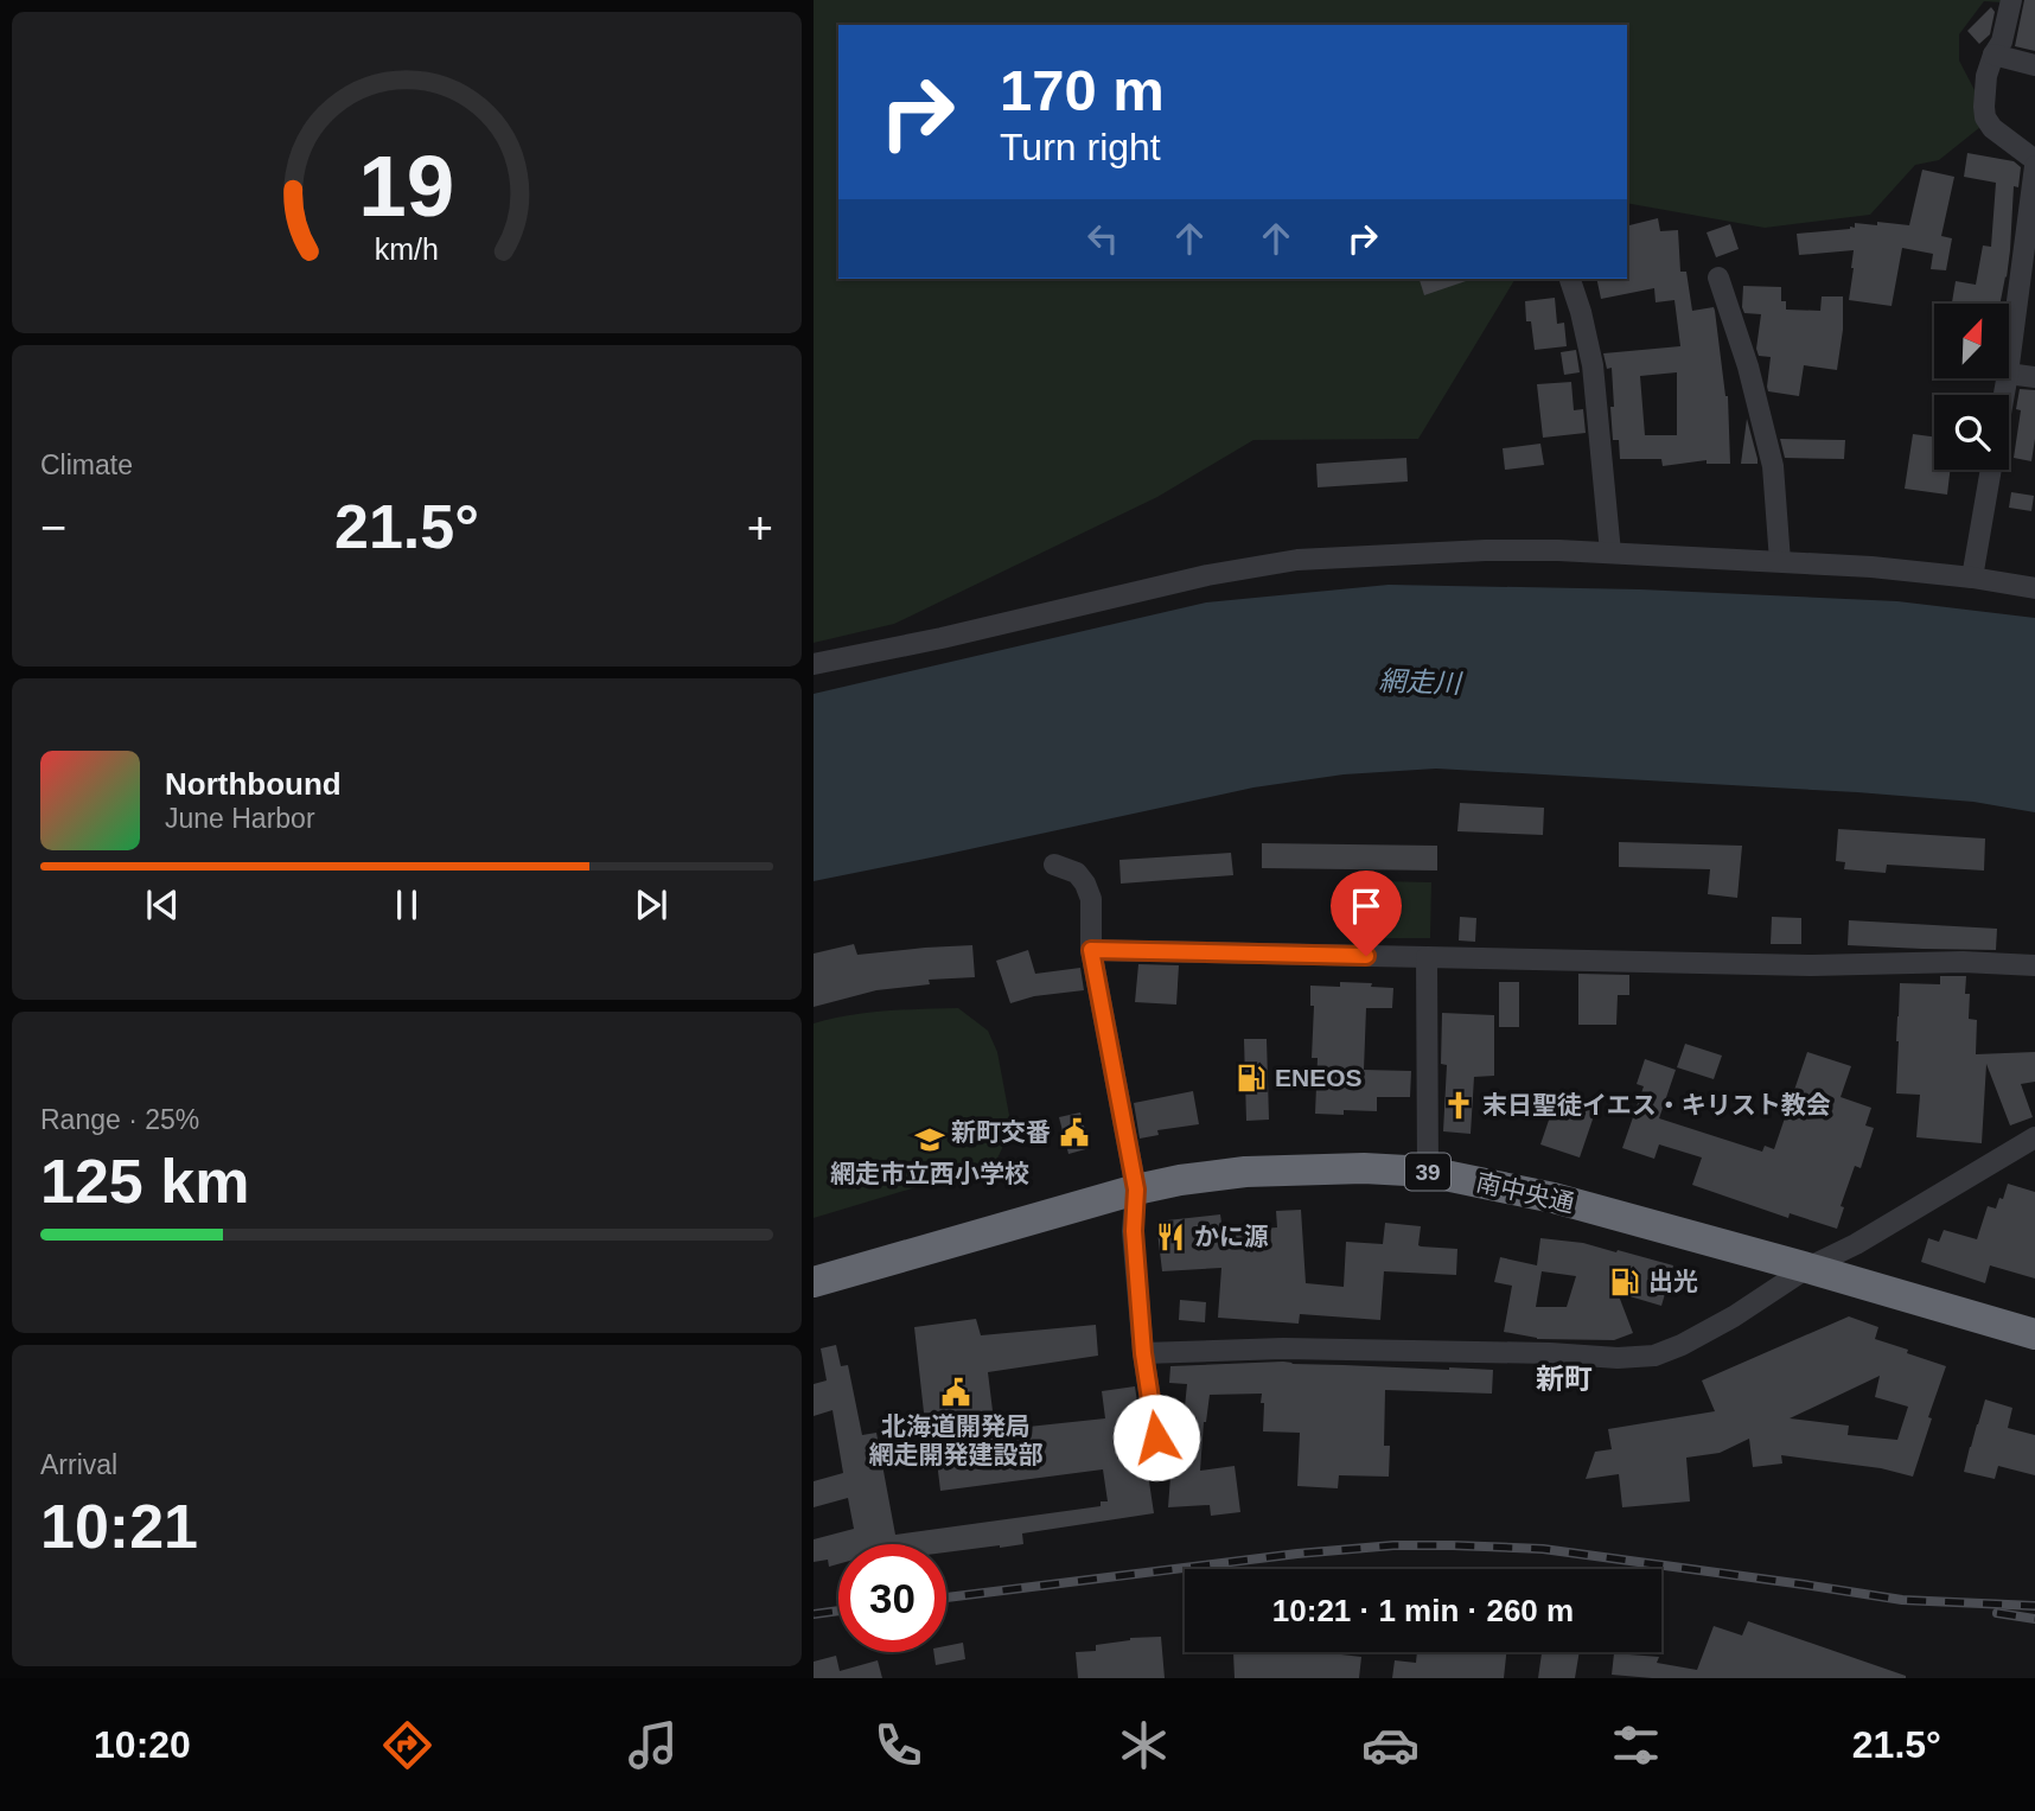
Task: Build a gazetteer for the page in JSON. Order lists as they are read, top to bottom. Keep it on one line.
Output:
{"streets":{"highway":["39","南中央通"]},"districts":["新町"],"water":["網走川"],"places":{"fuel station":["ENEOS","出光"],"church":["末日聖徒イエス・キリスト教会"],"public building":["新町交番","北海道開発局 網走開発建設部"],"school or university":["網走市立西小学校"],"restaurant":["かに源"]},"north":"top right","page":{"turn":["170 m","Turn right"],"tile":["Climate",["Range · 25%","125 km"],["Arrival","10:21"]],"heat":["−","21.5°","+"],"song":["Northbound","June Harbor"],"limit":"30","trip":"10:21 · 1 min · 260 m","tabs":["10:20","21.5°"],"gauge":["19","km/h"]}}
